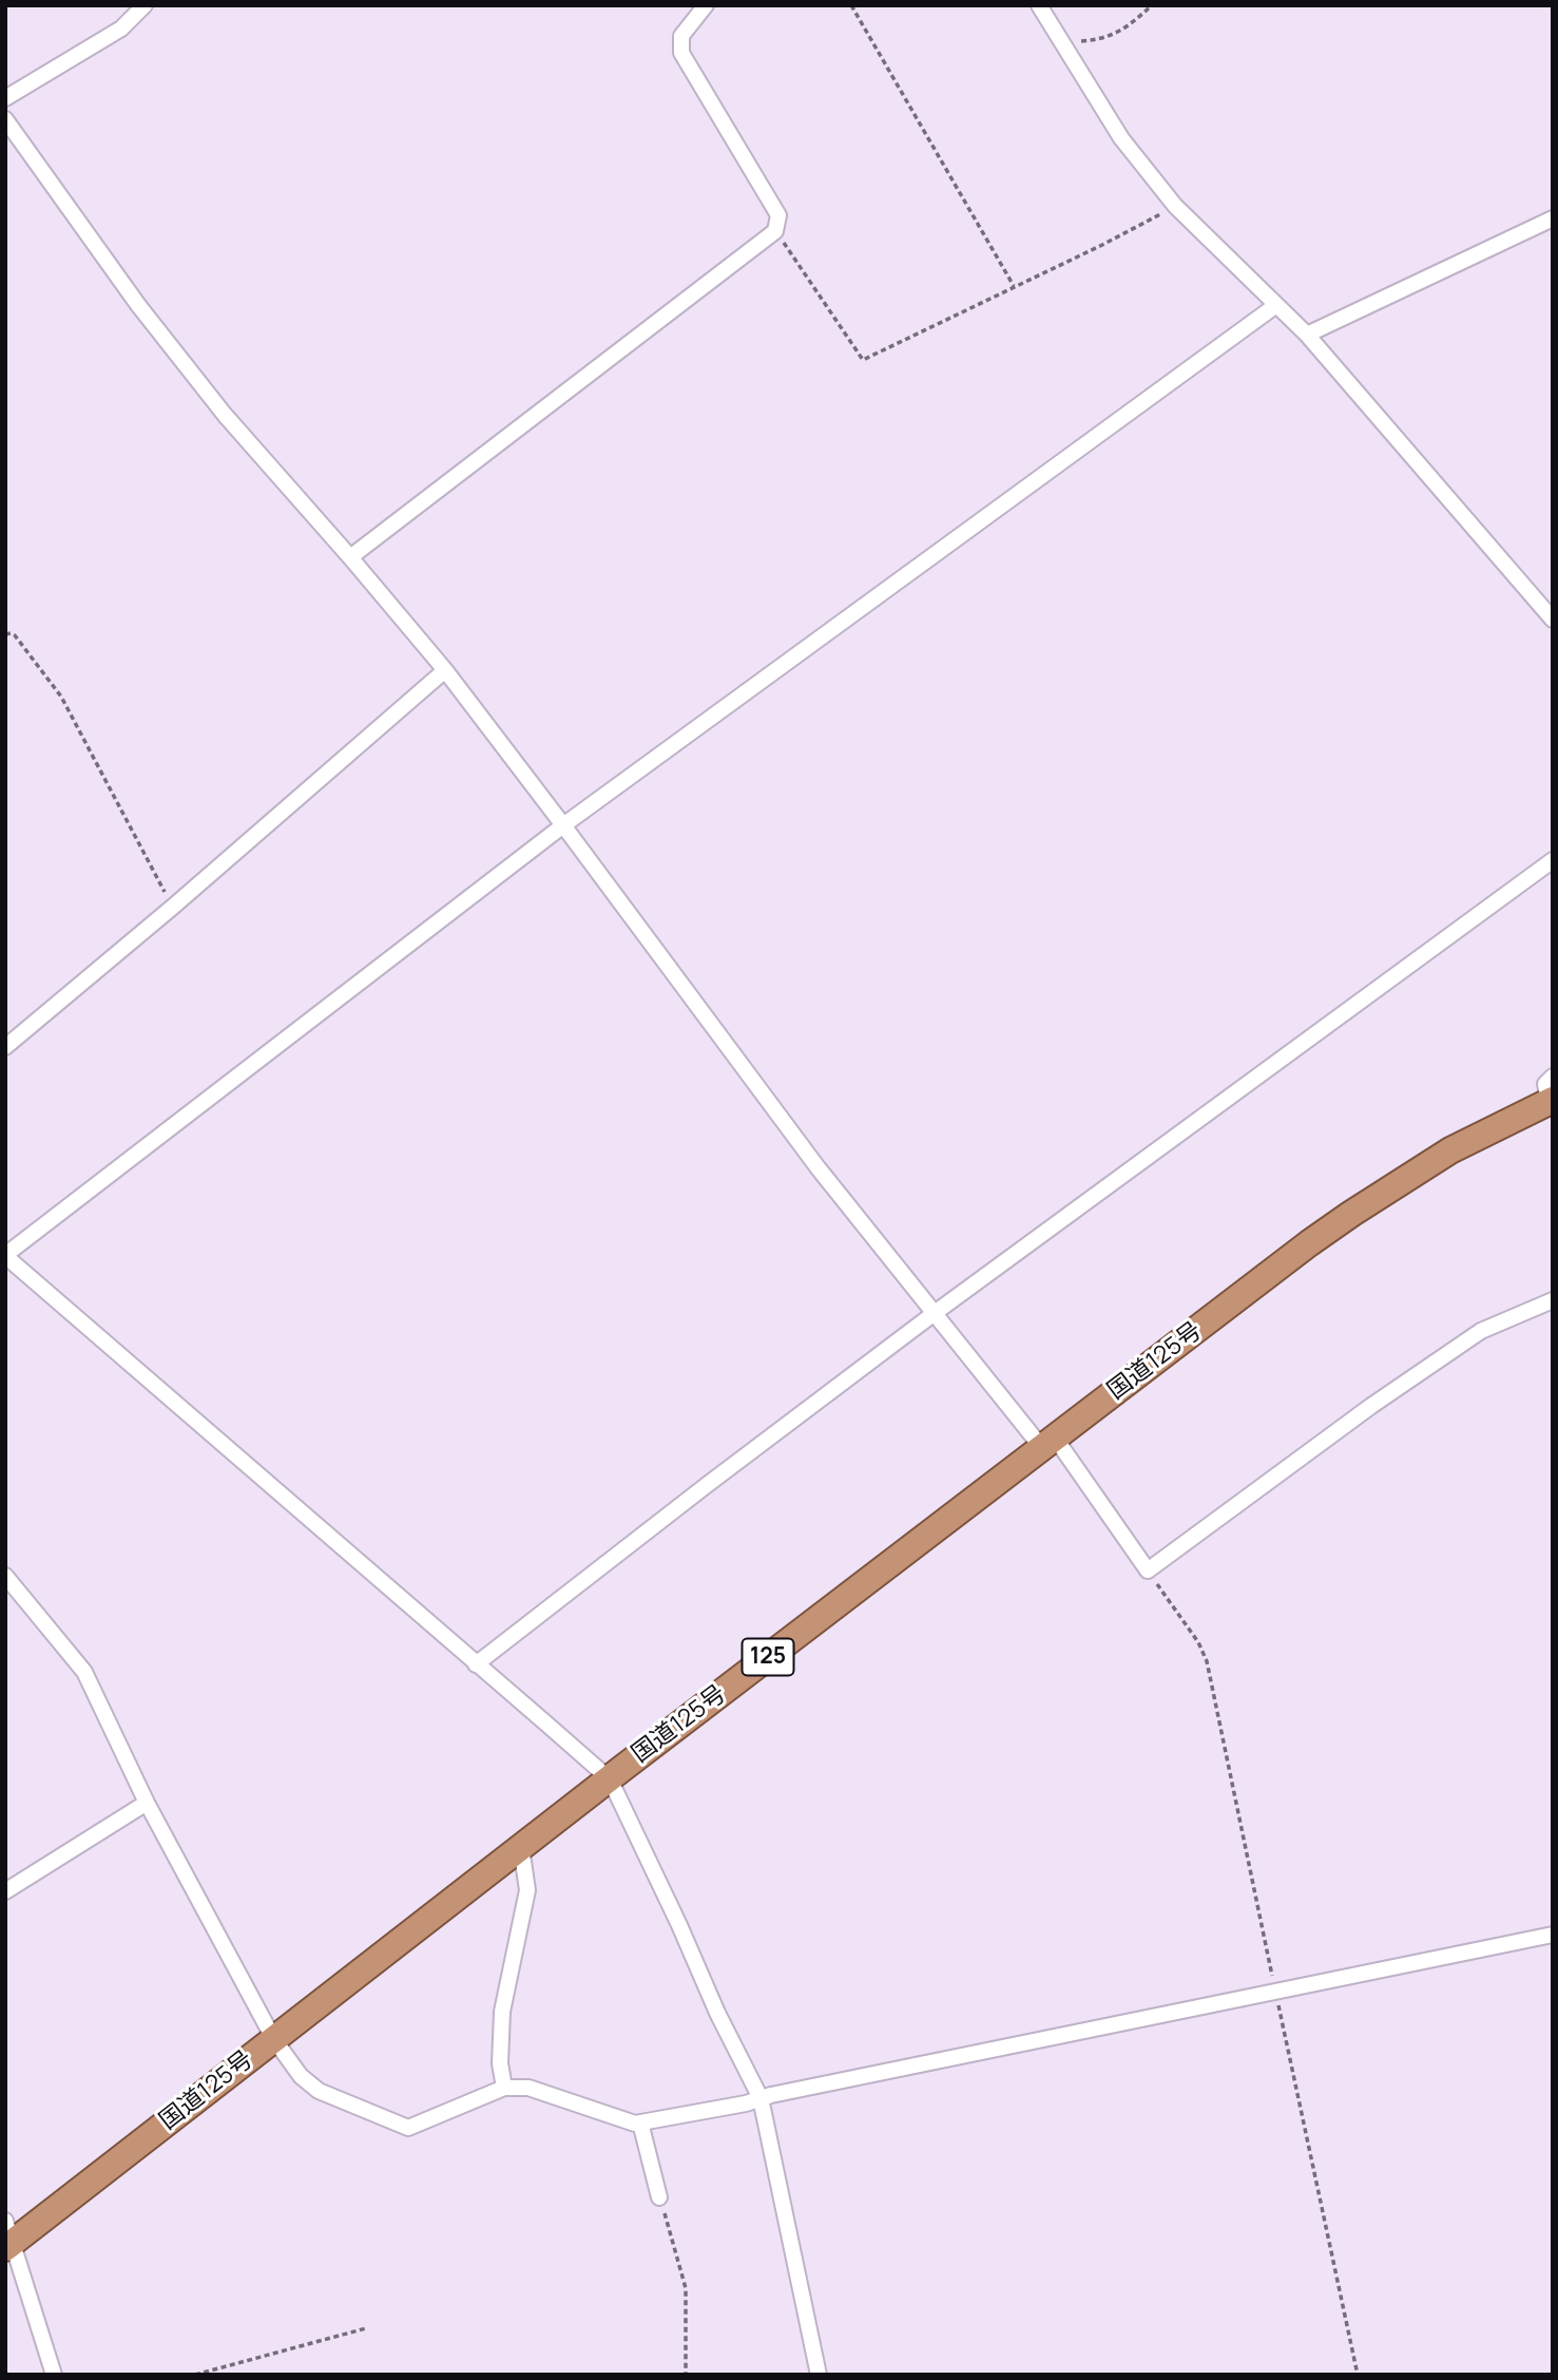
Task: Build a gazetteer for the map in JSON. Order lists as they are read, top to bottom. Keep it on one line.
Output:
{"streets":{"highway":["国道125号","125"]}}
